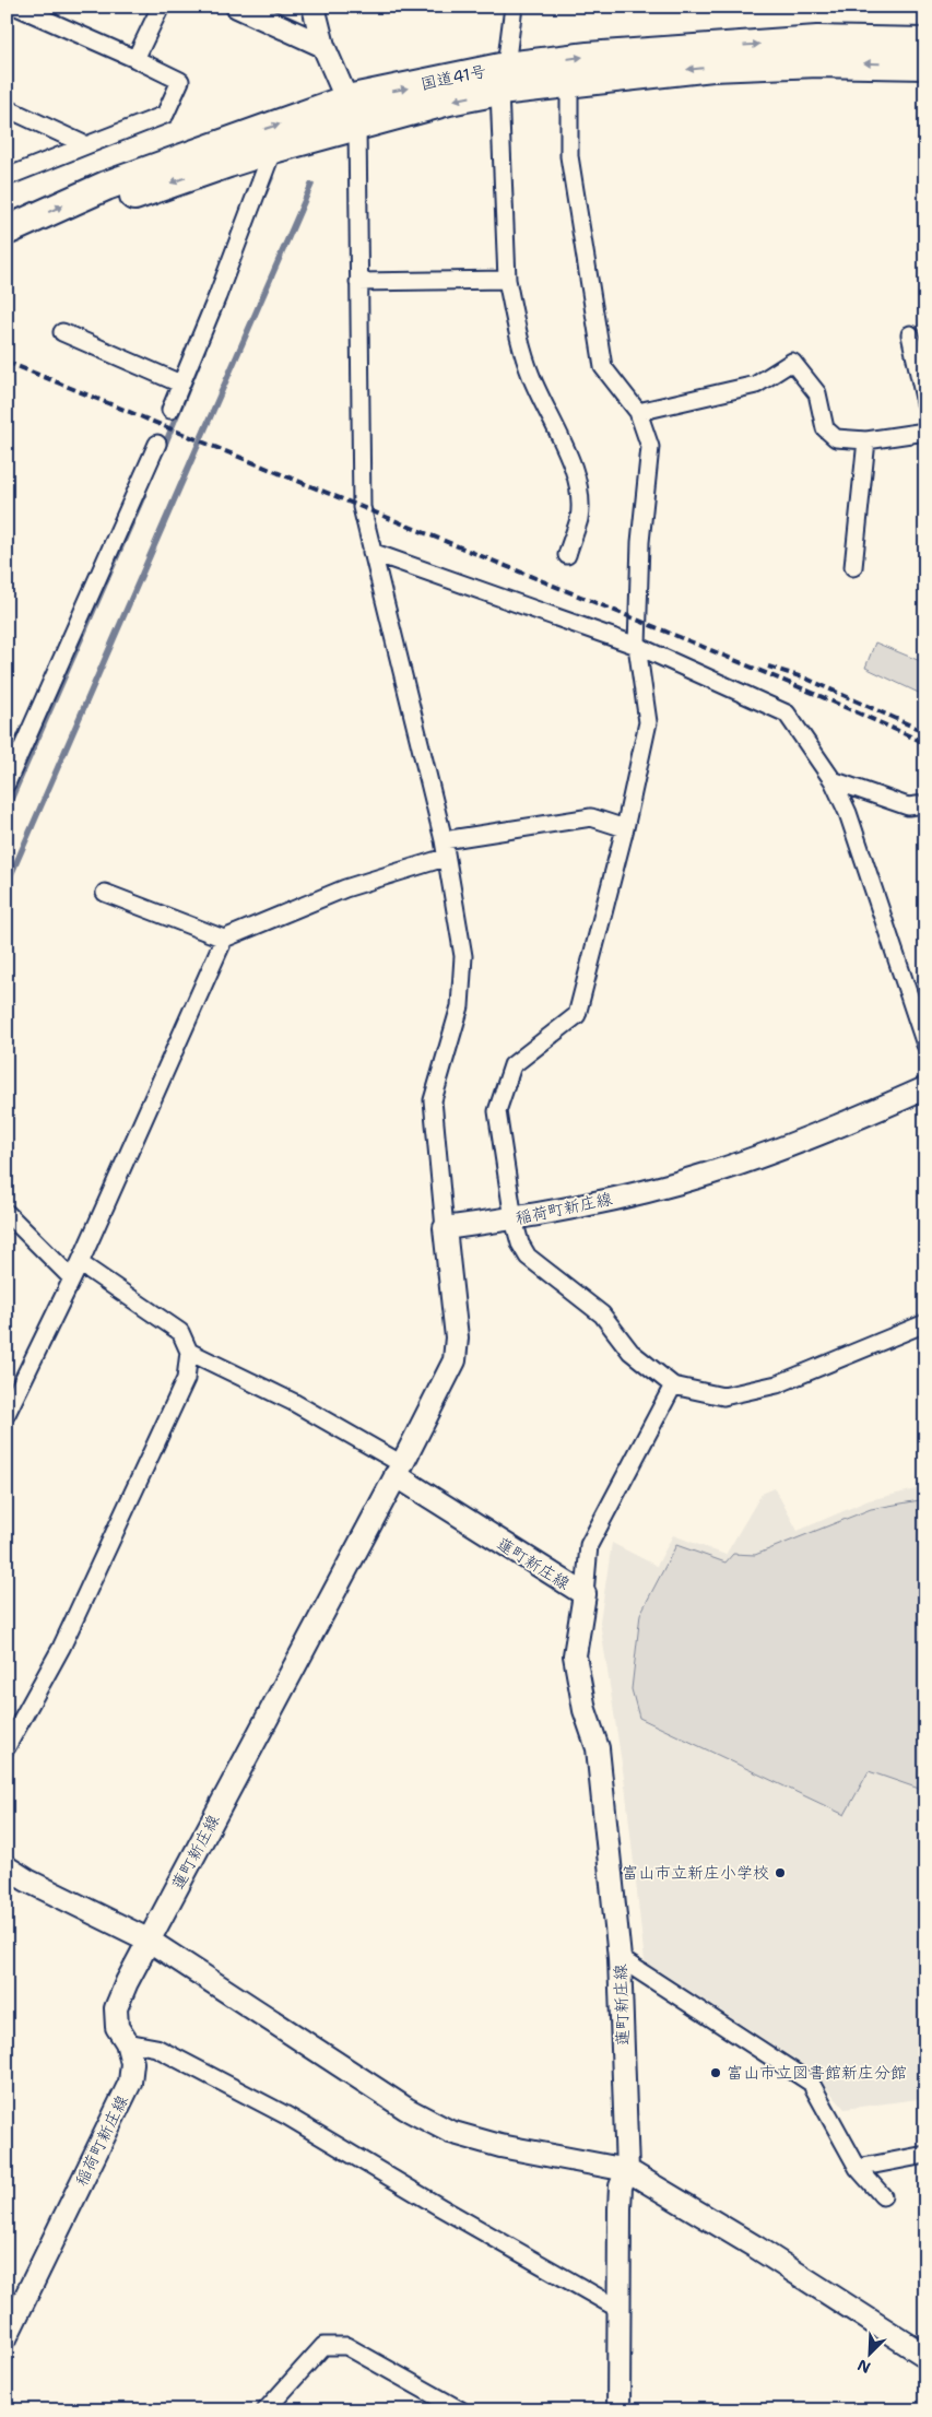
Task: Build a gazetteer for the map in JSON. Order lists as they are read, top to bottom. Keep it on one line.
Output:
{"streets":{"highway":["国道41号"],"main road":["稲荷町新庄線","蓮町新庄線"]},"crossings":[["稲荷町新庄線","蓮町新庄線"]],"places":["富山市立新庄小学校","富山市立図書館新庄分館"],"north":"bottom left"}
